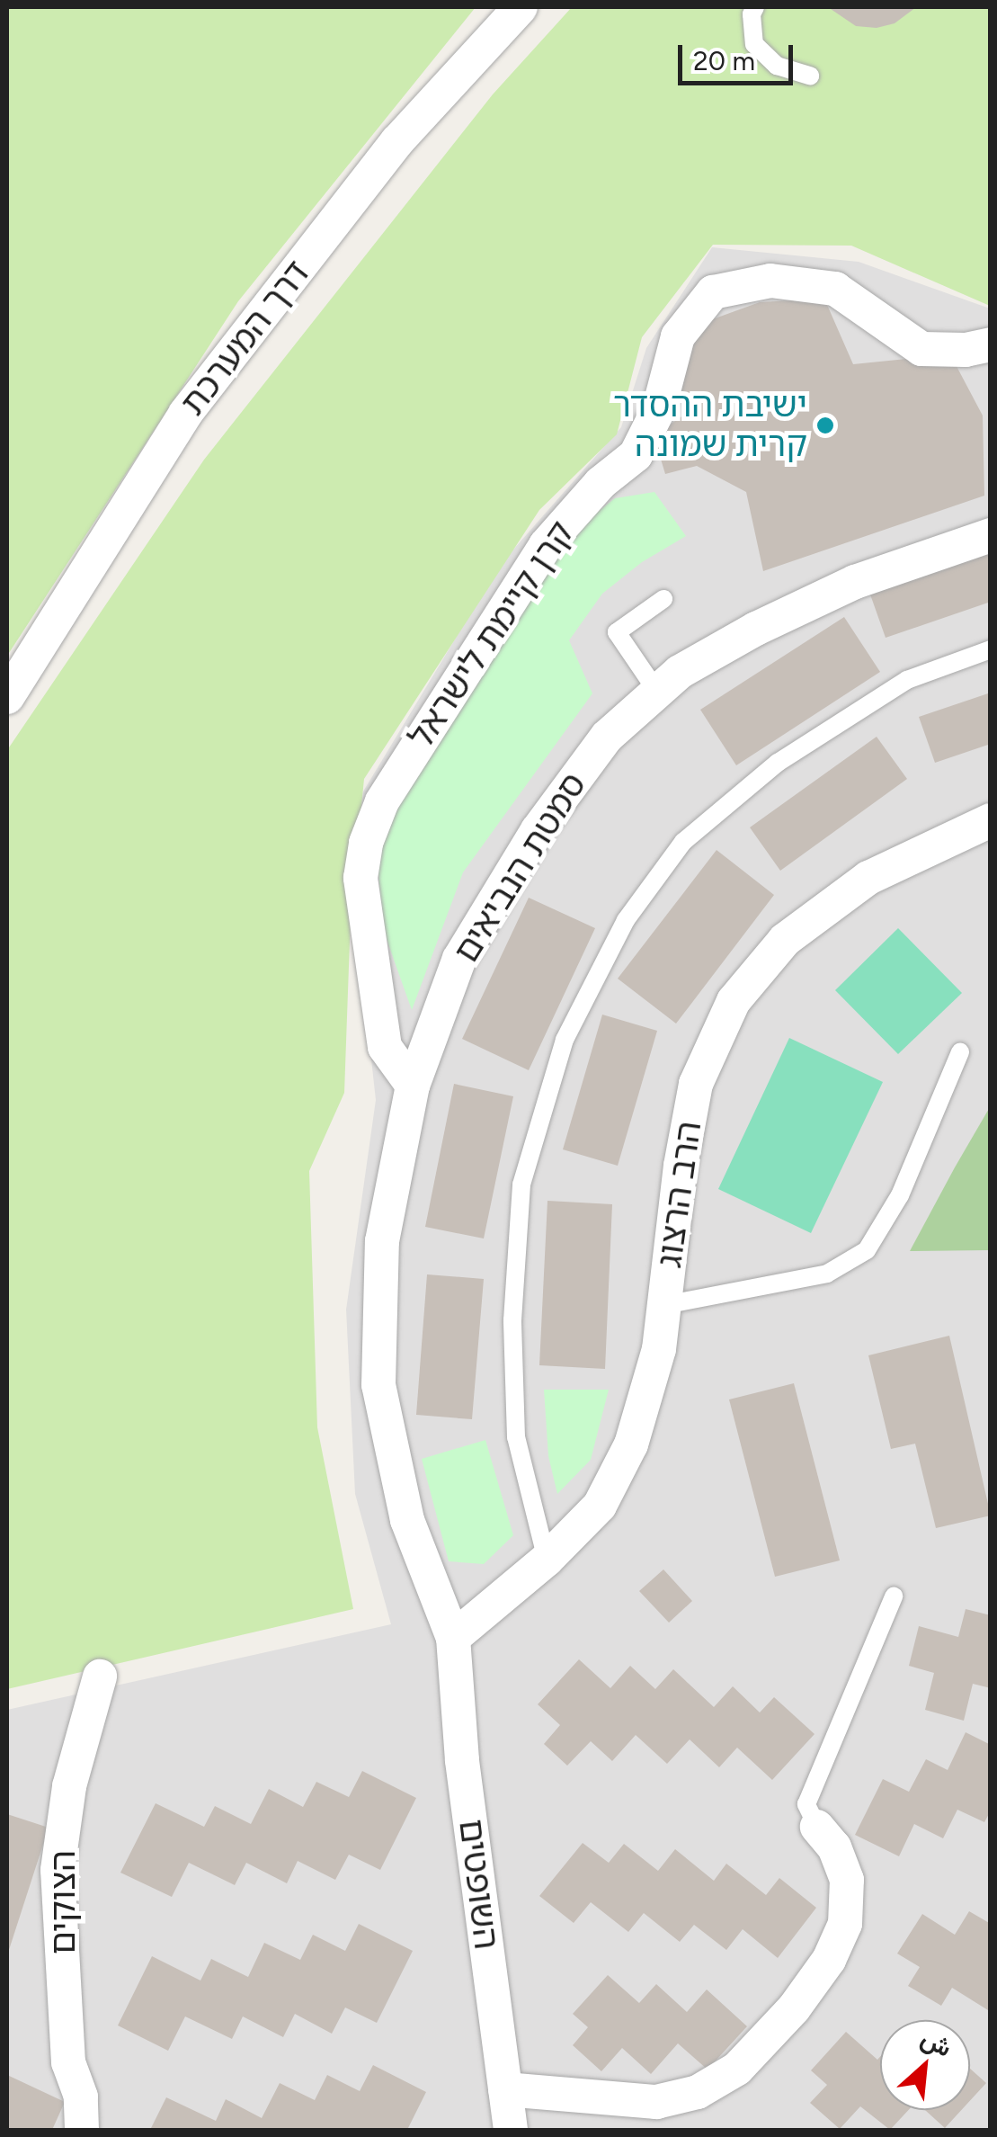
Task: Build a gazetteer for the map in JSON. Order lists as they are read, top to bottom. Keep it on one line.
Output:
{"streets":{"street":["דרך המערכת","קרן קיימת לישראל","סמטת הנביאים","הרב הרצוג","השופטים","הצוקים"]},"crossings":[["קרן קיימת לישראל","סמטת הנביאים"],["סמטת הנביאים","הרב הרצוג"],["סמטת הנביאים","השופטים"],["הרב הרצוג","השופטים"]],"places":["ישיבת ההסדר קרית שמונה"],"scale_bar":"20 m","north":"top right"}
